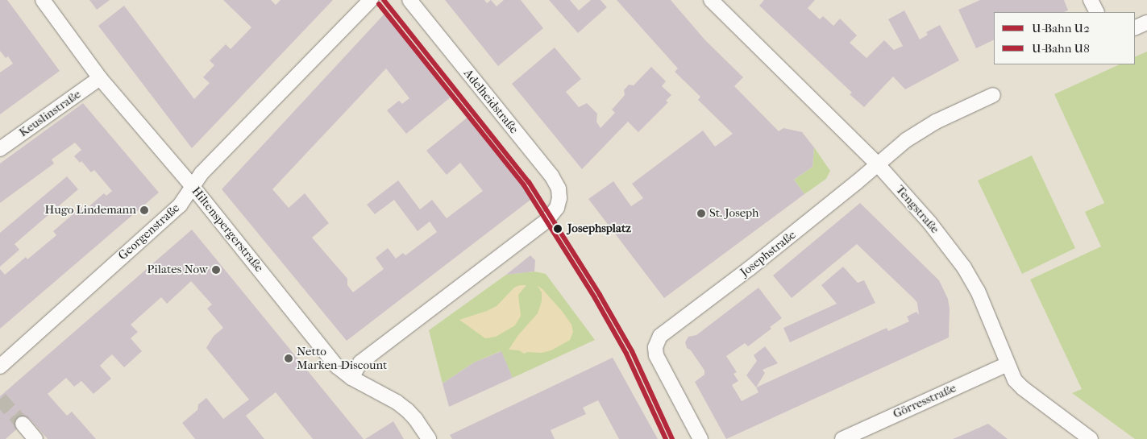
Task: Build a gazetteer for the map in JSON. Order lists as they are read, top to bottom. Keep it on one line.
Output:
{"streets":{"street":["Adelheidstraße","Keuslinstraße","Tengstraße","Hiltenspergerstraße","Georgenstraße","Josephstraße","Görresstraße"]},"crossings":[["Adelheidstraße","Hiltenspergerstraße"],["Keuslinstraße","Hiltenspergerstraße"],["Tengstraße","Josephstraße"],["Tengstraße","Görresstraße"],["Hiltenspergerstraße","Georgenstraße"]],"places":["Hugo Lindemann","St. Joseph","Josephsplatz","Pilates Now","Netto Marken-Discount"],"lines":["metro line U2","metro line U8"],"legend":["U-Bahn U2","U-Bahn U8"]}
